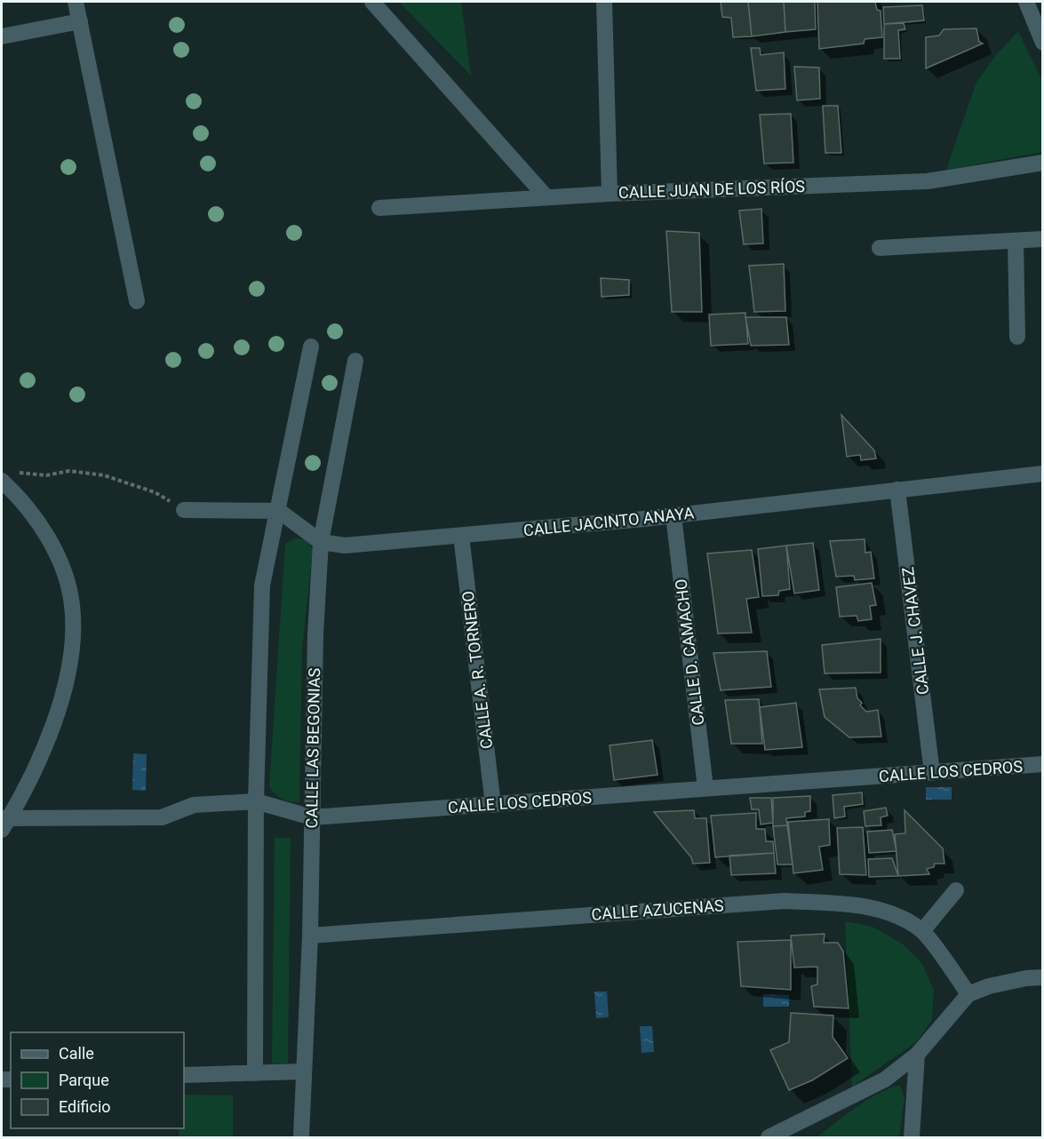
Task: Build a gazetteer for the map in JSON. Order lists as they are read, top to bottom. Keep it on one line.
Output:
{"streets":{"street":["CALLE JUAN DE LOS RÍOS","CALLE JACINTO ANAYA","CALLE J. CHAVEZ","CALLE D. CAMACHO","CALLE A. R. TORNERO","CALLE LAS BEGONIAS","CALLE LOS CEDROS","CALLE AZUCENAS"]},"crossings":[["CALLE JACINTO ANAYA","CALLE J. CHAVEZ"],["CALLE JACINTO ANAYA","CALLE D. CAMACHO"],["CALLE JACINTO ANAYA","CALLE A. R. TORNERO"],["CALLE JACINTO ANAYA","CALLE LAS BEGONIAS"],["CALLE J. CHAVEZ","CALLE LOS CEDROS"],["CALLE D. CAMACHO","CALLE LOS CEDROS"],["CALLE A. R. TORNERO","CALLE LOS CEDROS"],["CALLE LAS BEGONIAS","CALLE LOS CEDROS"],["CALLE LAS BEGONIAS","CALLE AZUCENAS"]],"legend":["Calle","Parque","Edificio"]}
